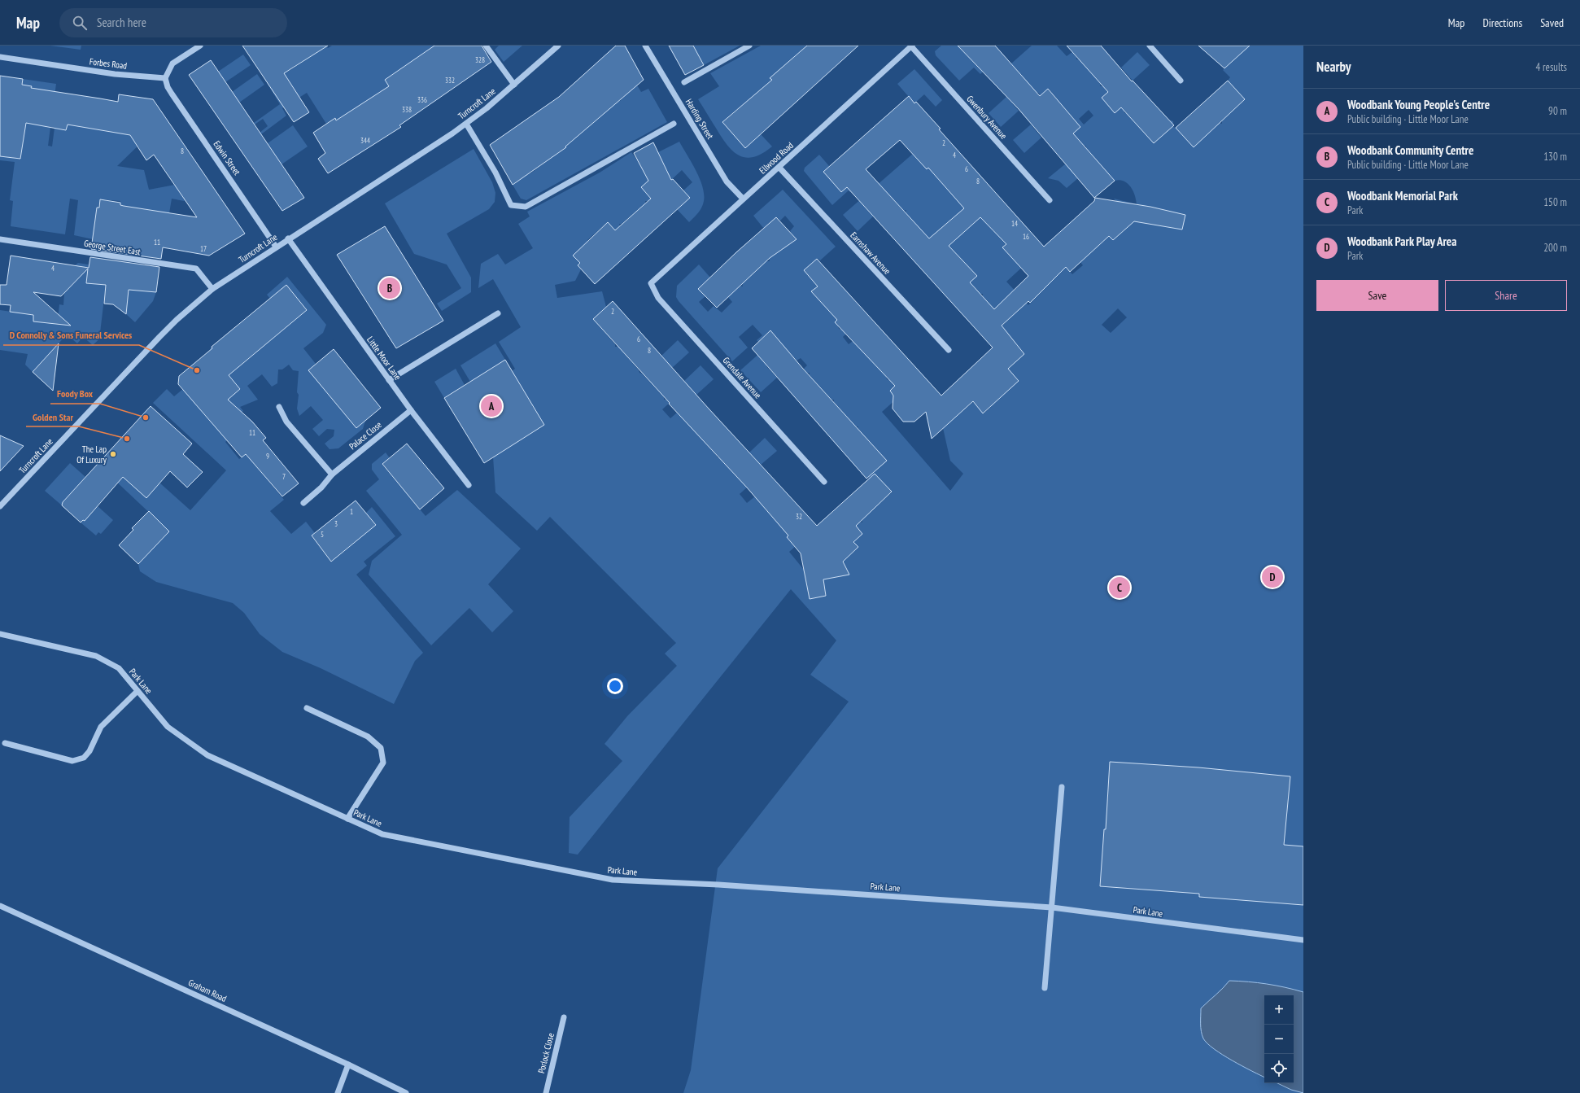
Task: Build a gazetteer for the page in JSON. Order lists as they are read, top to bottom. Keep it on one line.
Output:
{"streets":{"street":["Forbes Road","Turncroft Lane","Gwenbury Avenue","Harding Street","Edwin Street","Ellwood Road","George Street East","Earnshaw Avenue","Little Moor Lane","Grendale Avenue","Palace Close","Park Lane","Graham Road","Porlock Close"]},"crossings":[["Forbes Road","Edwin Street"],["Turncroft Lane","Edwin Street"],["Turncroft Lane","George Street East"],["Turncroft Lane","Little Moor Lane"],["Gwenbury Avenue","Ellwood Road"],["Harding Street","Ellwood Road"],["Ellwood Road","Earnshaw Avenue"],["Ellwood Road","Grendale Avenue"],["Little Moor Lane","Palace Close"]],"places":["D Connolly & Sons Funeral Services","Foody Box","Golden Star","The Lap Of Luxury"],"house_numbers":["328","332","336","338","344","2","8","4","6","8","14","16","11","17","4","2","6","8","11","9","7","1","32","3","5"],"page":{"header":"Map","search":"Search here","nav":["Map","Directions","Saved"],"heading":["Nearby","4 results"],"list":[{"mark":"A","name":"Woodbank Young People's Centre","note":"Public building · Little Moor Lane","value":"90 m"},{"mark":"B","name":"Woodbank Community Centre","note":"Public building · Little Moor Lane","value":"130 m"},{"mark":"C","name":"Woodbank Memorial Park","note":"Park","value":"150 m"},{"mark":"D","name":"Woodbank Park Play Area","note":"Park","value":"200 m"}],"buttons":["Save","Share"],"pins":["B","A","D","C"],"map_buttons":["+","−"]}}
